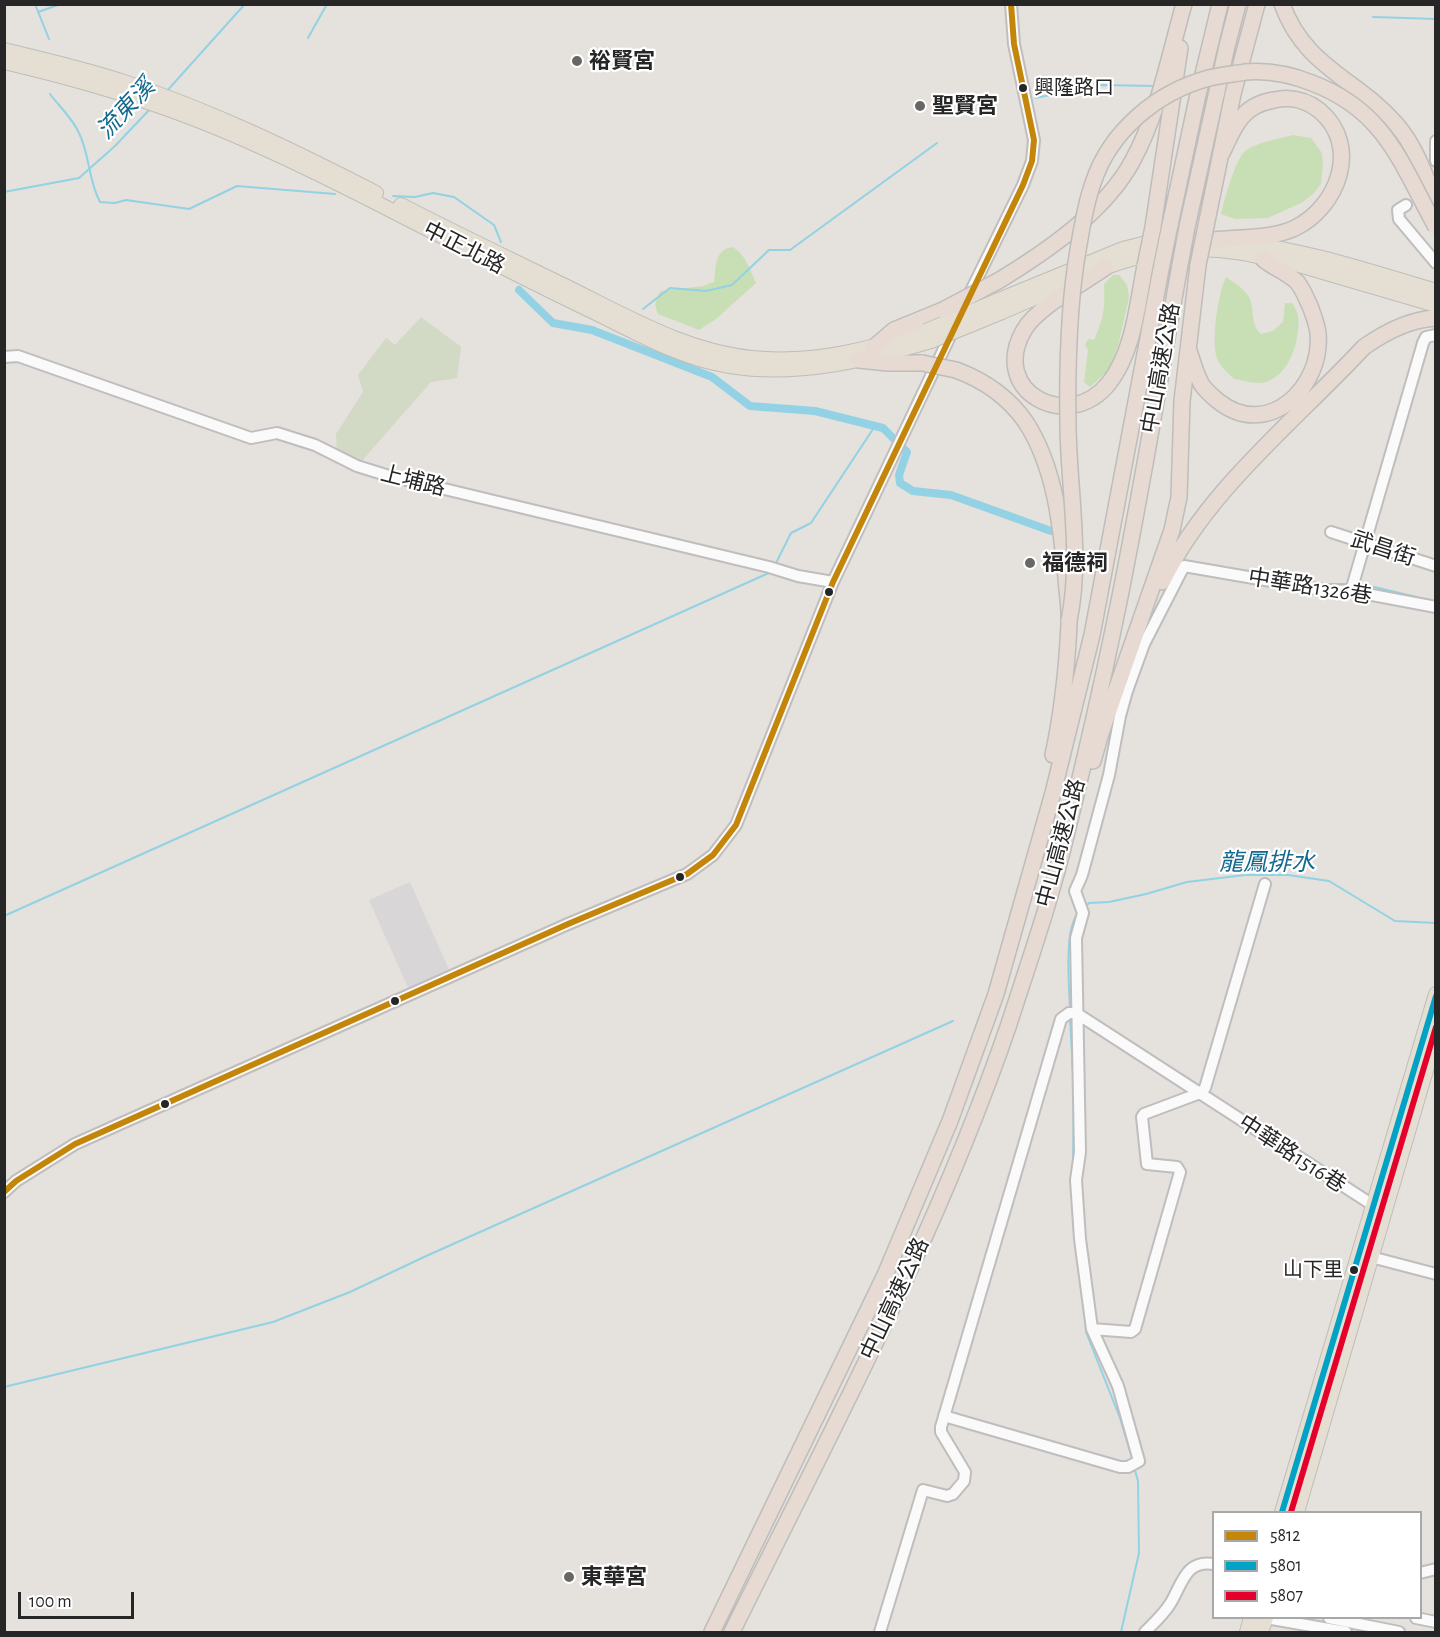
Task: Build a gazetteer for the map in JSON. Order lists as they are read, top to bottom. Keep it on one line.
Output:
{"streets":{"highway":["中山高速公路"],"main road":["中正北路"],"street":["上埔路","武昌街","中華路1326巷","中華路1516巷"]},"crossings":[["中華路1326巷","中華路1516巷"]],"water":["流東溪","龍鳳排水"],"places":["裕賢宮","興隆路口","聖賢宮","福德祠","山下里","東華宮"],"lines":["transit line 5812","transit line 5801","transit line 5807"],"legend":["5812","5801","5807"],"scale_bar":"100 m"}
